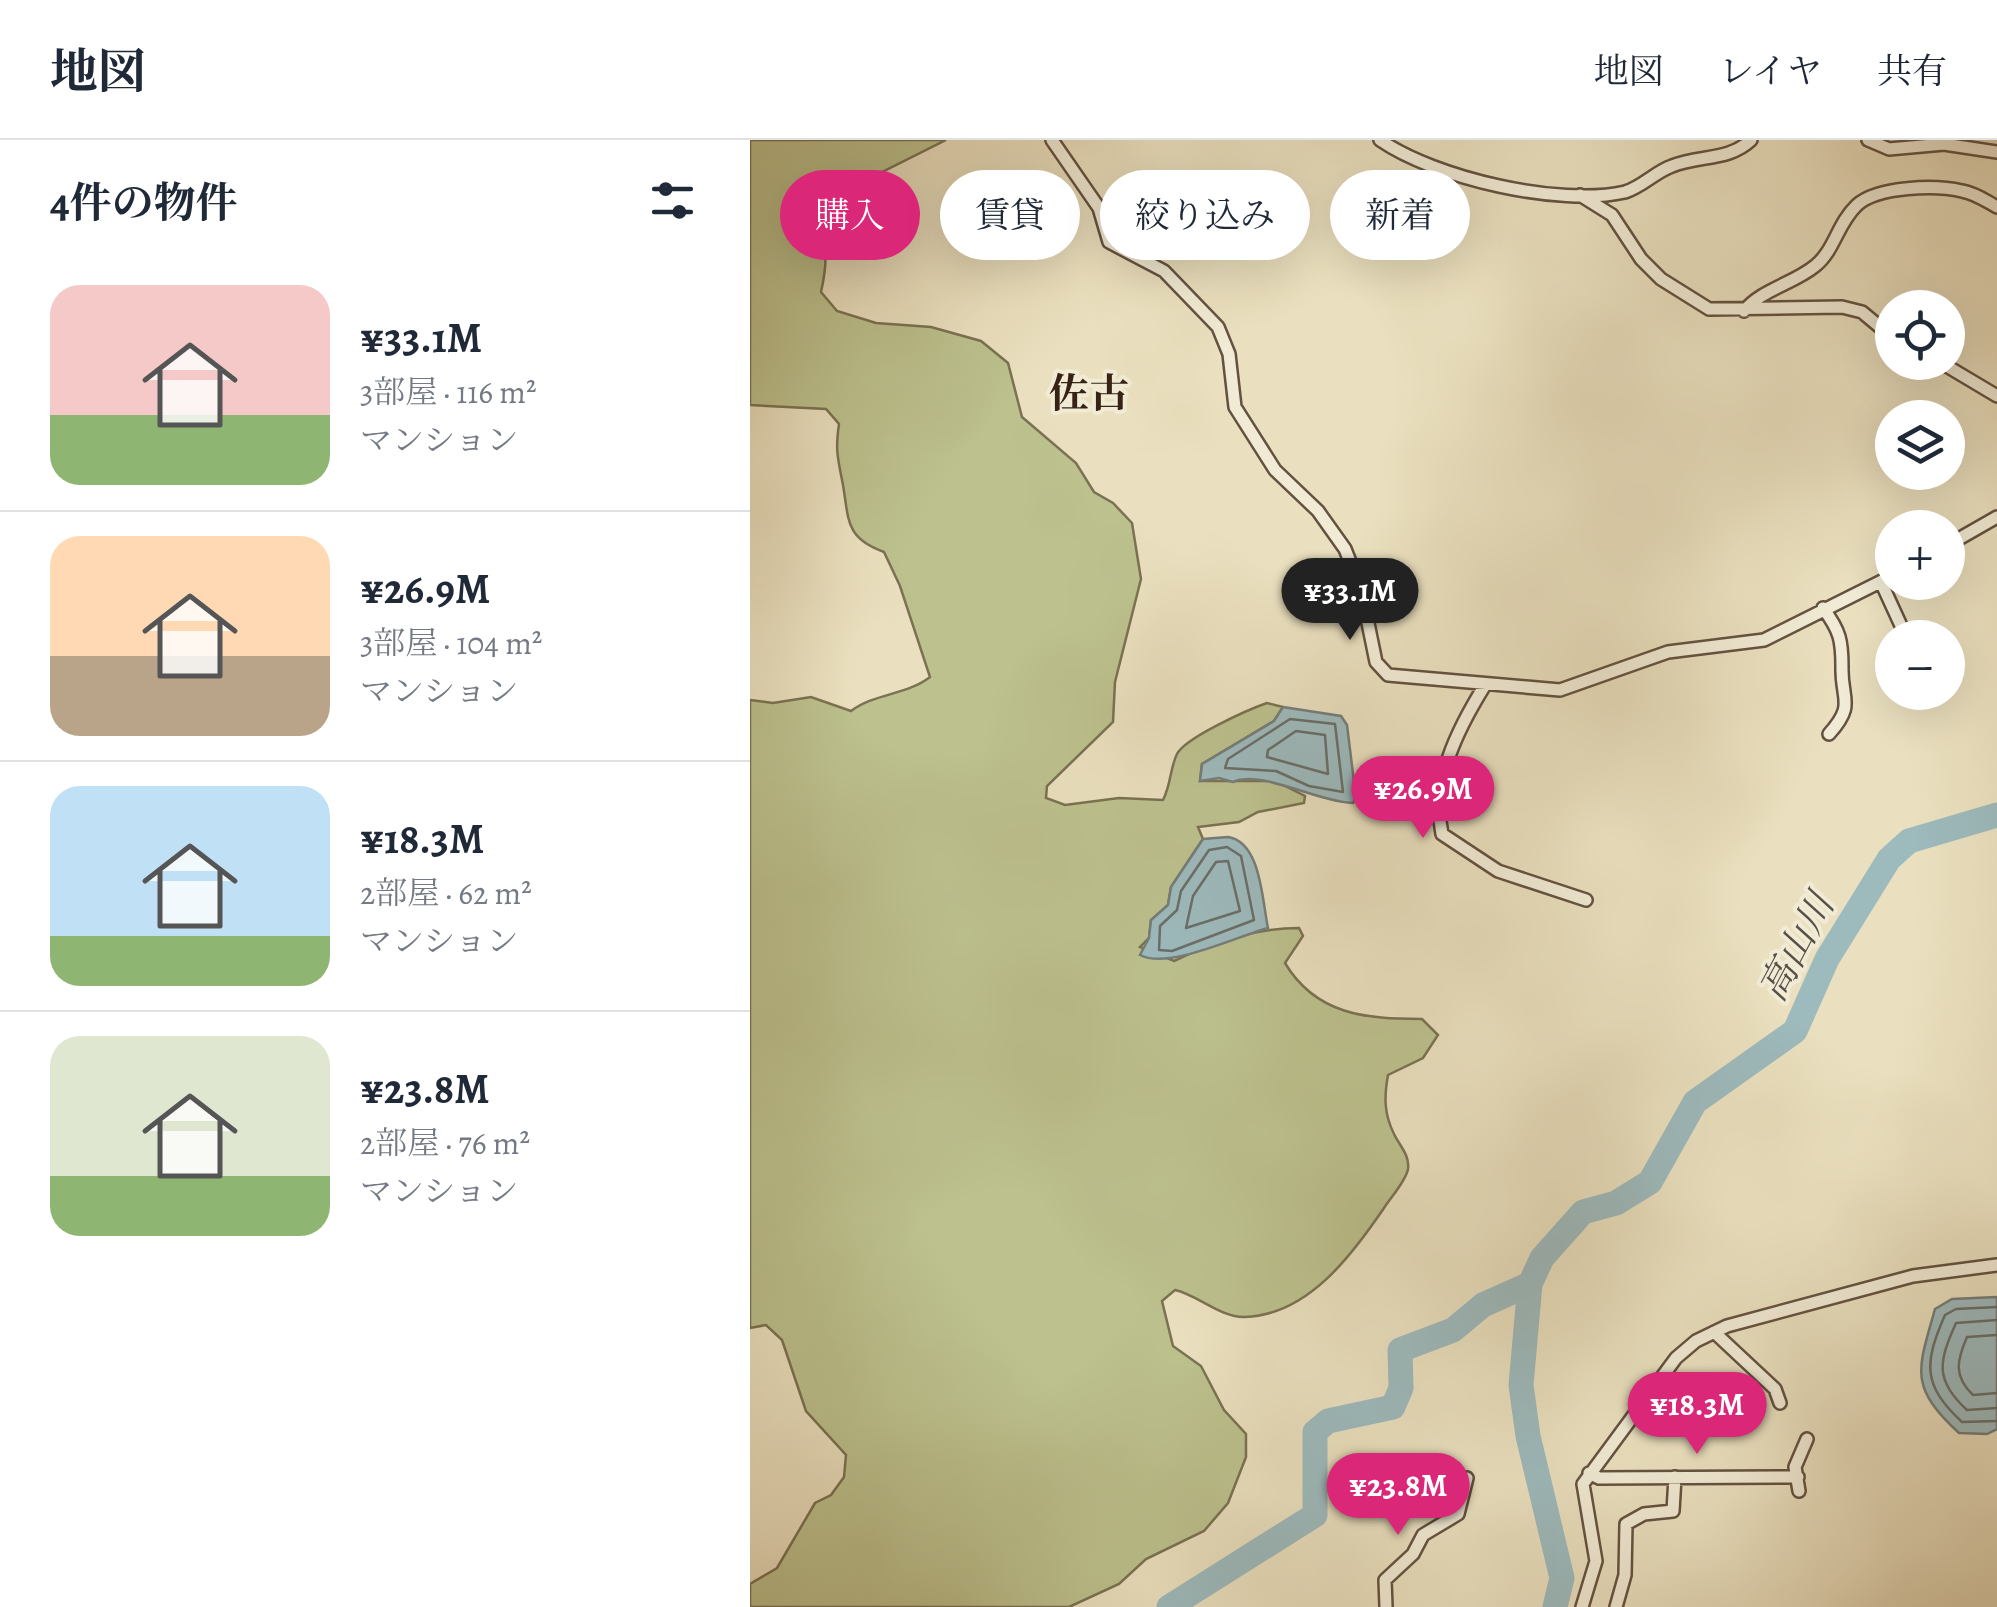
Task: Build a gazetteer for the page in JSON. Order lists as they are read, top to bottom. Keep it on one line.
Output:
{"districts":["佐古"],"water":["高山川"],"page":{"header":"地図","nav":["地図","レイヤ","共有"],"heading":"4件の物件","chip":["購入","賃貸","絞り込み","新着"],"list":[{"name":"¥33.1M","note":"3部屋 · 116 m² · マンション"},{"name":"¥26.9M","note":"3部屋 · 104 m² · マンション"},{"name":"¥18.3M","note":"2部屋 · 62 m² · マンション"},{"name":"¥23.8M","note":"2部屋 · 76 m² · マンション"}],"map_buttons":["+","−"],"price":["¥33.1M","¥26.9M","¥18.3M","¥23.8M"]}}
